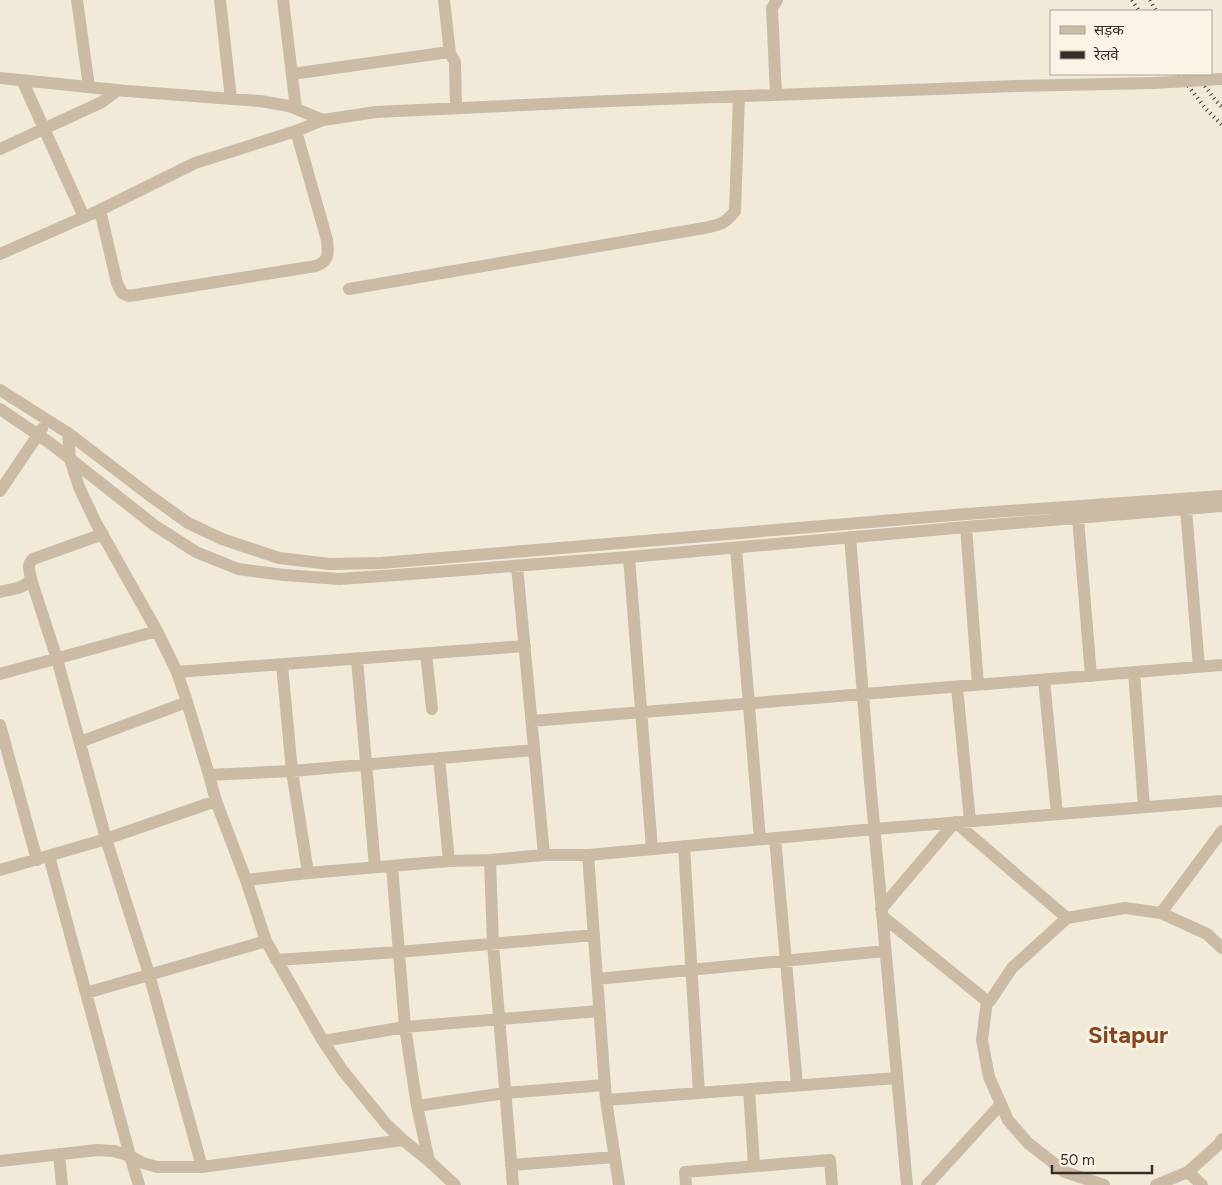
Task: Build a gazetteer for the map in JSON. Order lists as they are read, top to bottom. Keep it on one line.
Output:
{"districts":["Sitapur"],"legend":["सड़क","रेलवे"],"scale_bar":"50 m"}
